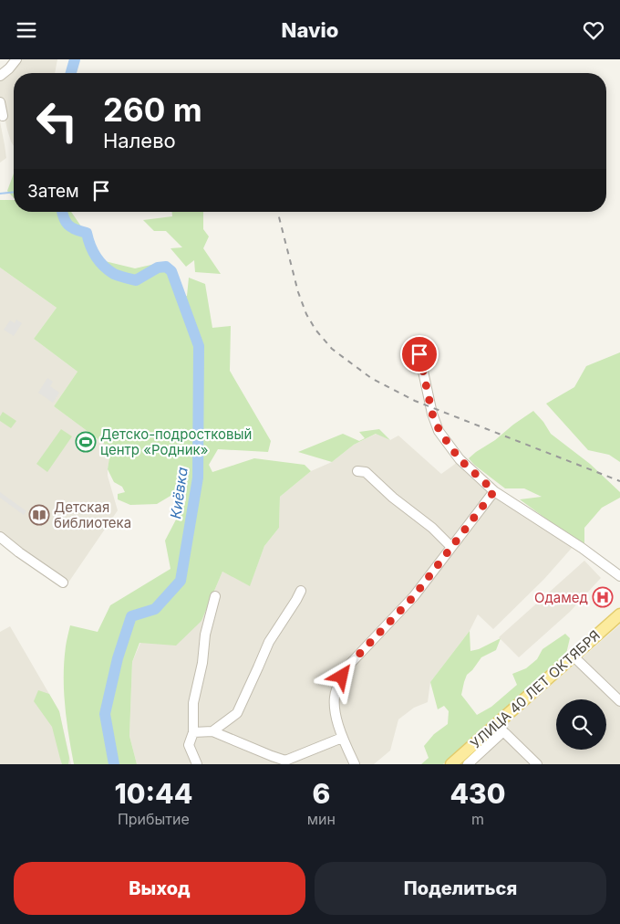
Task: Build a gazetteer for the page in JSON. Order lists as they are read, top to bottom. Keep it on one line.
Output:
{"streets":{"main road":["УЛИЦА 40 ЛЕТ ОКТЯБРЯ"]},"water":["Киёвка"],"places":{"sports":["Детско-подростковый центр «Родник»"],"library":["Детская библиотека"],"hospital":["Одамед"]},"page":{"header":"Navio","turn":["260 m","Налево"],"then":"Затем","eta":["10:44","Прибытие","6","мин","430","m"],"buttons":["Выход","Поделиться"]}}
